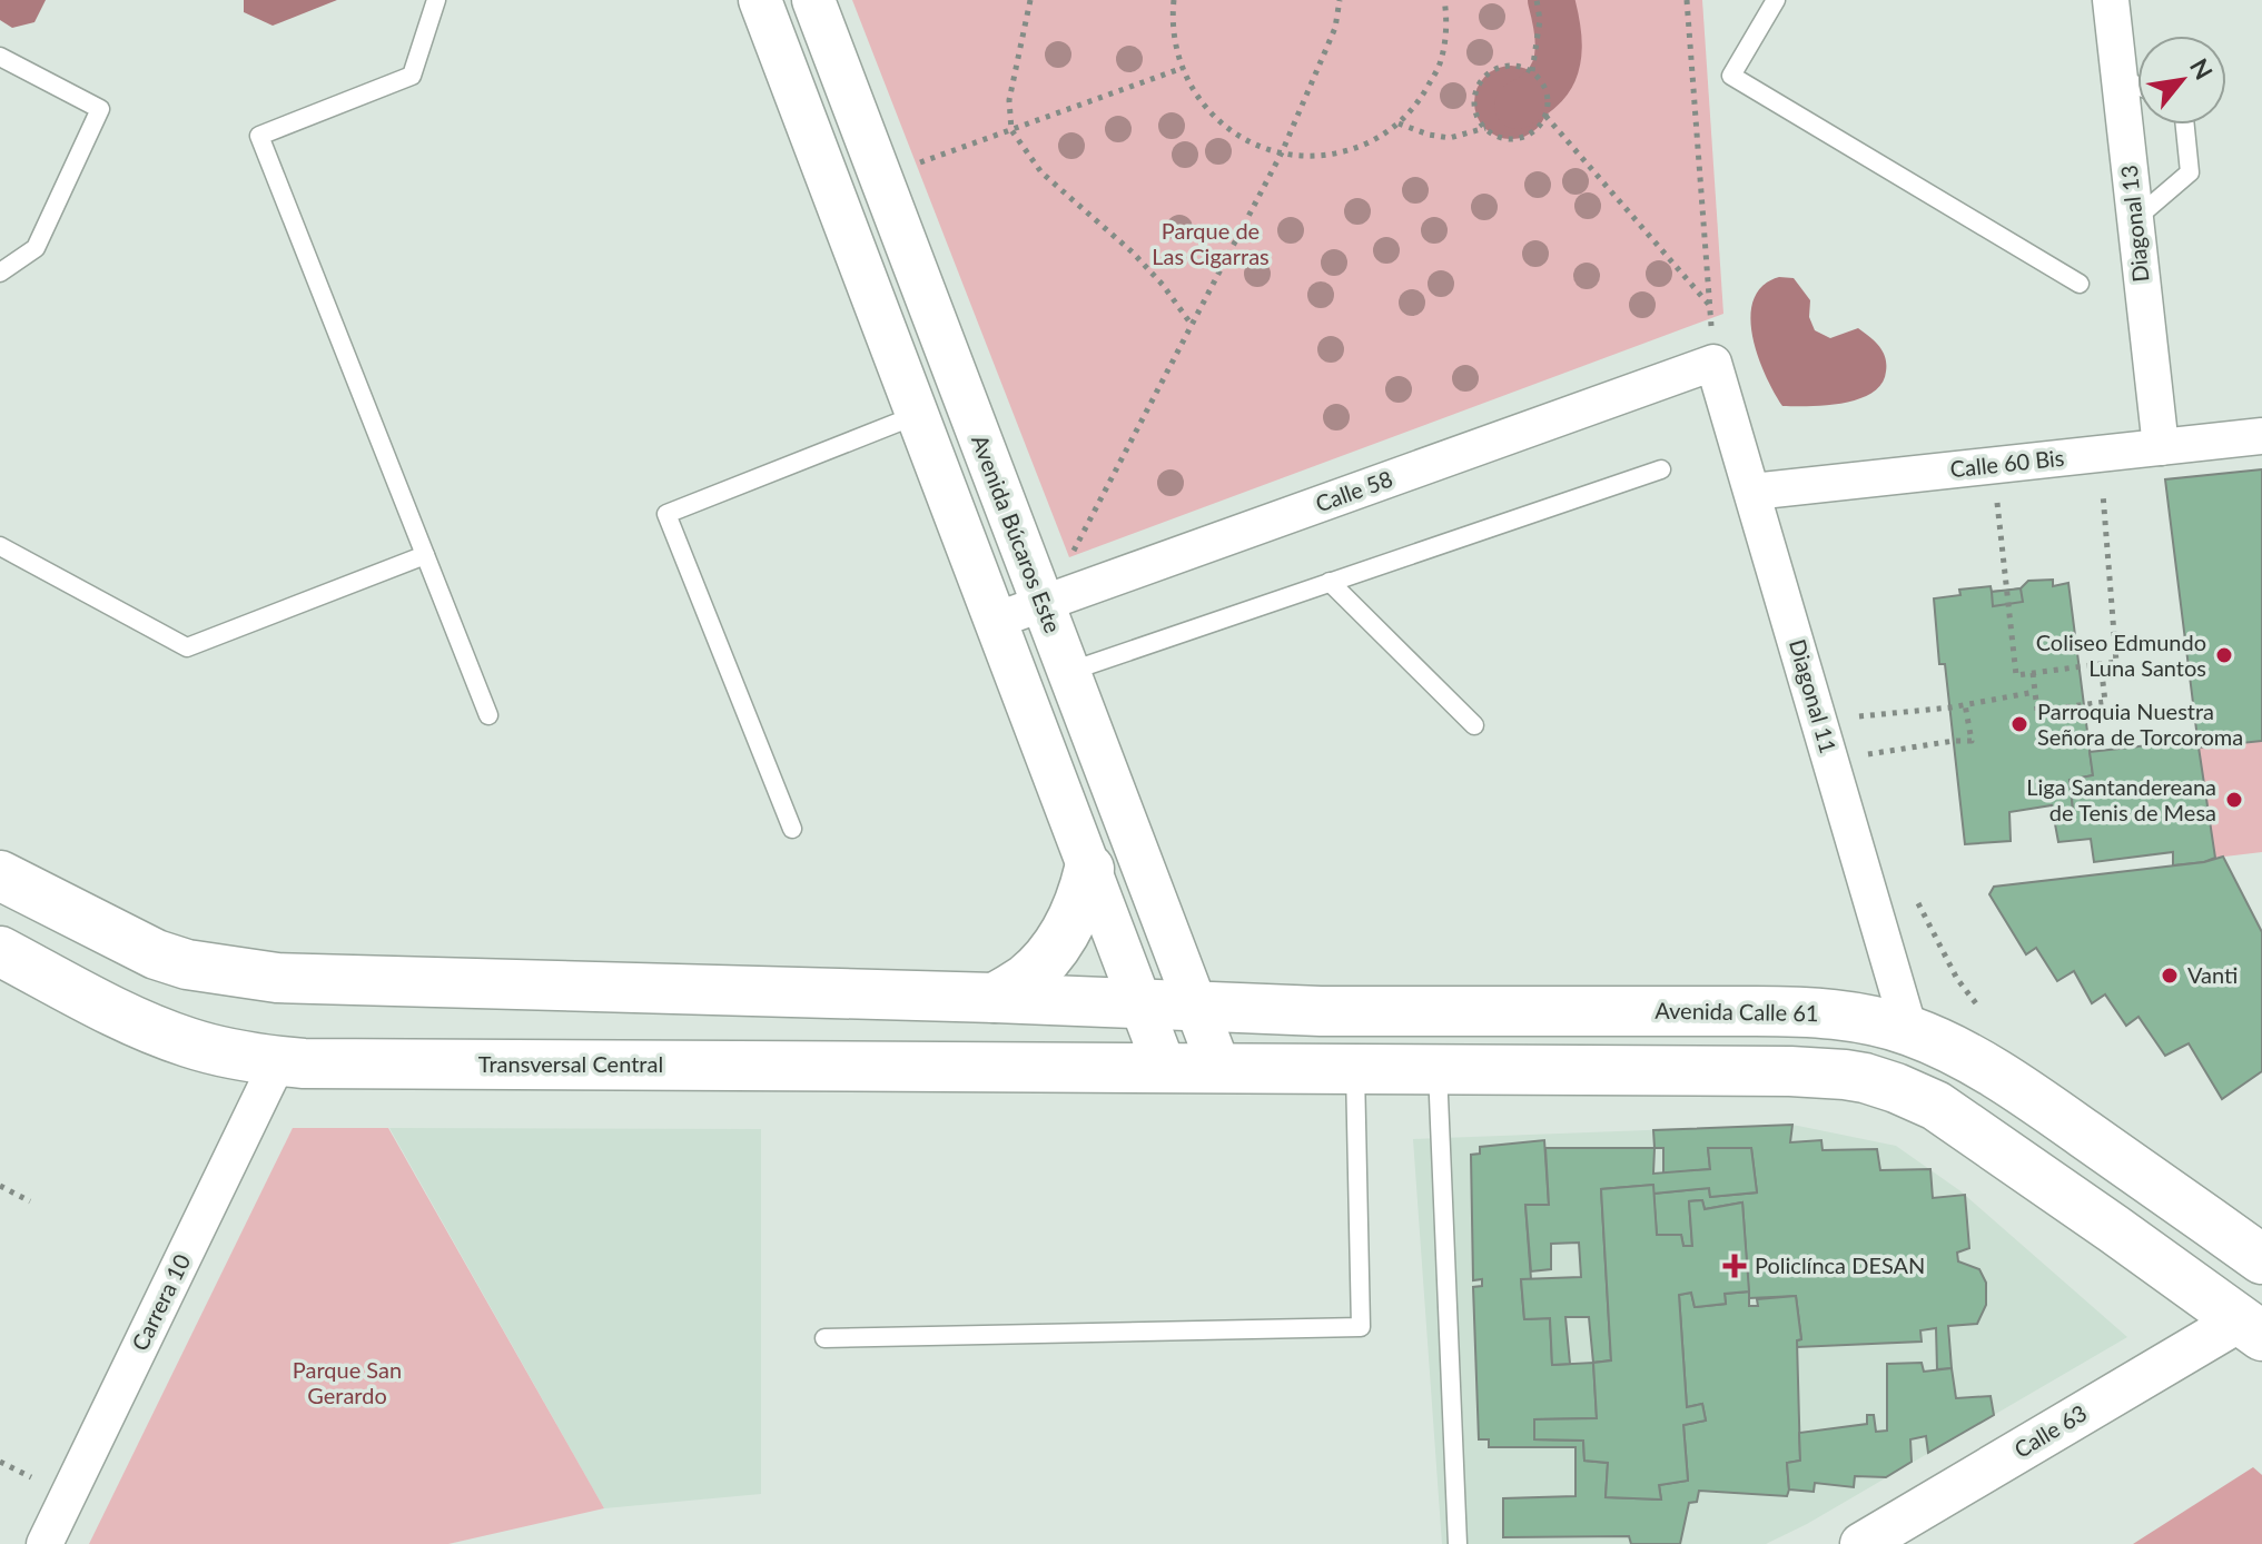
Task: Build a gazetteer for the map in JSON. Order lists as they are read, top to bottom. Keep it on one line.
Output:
{"streets":{"main road":["Avenida Calle 61","Transversal Central"],"street":["Diagonal 13","Calle 60 Bis","Calle 58","Avenida Búcaros Este","Diagonal 11","Carrera 10","Calle 63"]},"crossings":[["Diagonal 13","Calle 60 Bis"],["Calle 60 Bis","Diagonal 11"],["Calle 58","Avenida Búcaros Este"],["Calle 58","Diagonal 11"],["Avenida Búcaros Este","Avenida Calle 61"],["Diagonal 11","Avenida Calle 61"],["Transversal Central","Carrera 10"]],"parks":["Parque de Las Cigarras","Parque San Gerardo"],"places":{"other":["Coliseo Edmundo Luna Santos","Parroquia Nuestra Señora de Torcoroma","Liga Santandereana de Tenis de Mesa","Vanti"],"health":["Policlínca DESAN"]},"north":"top right"}
